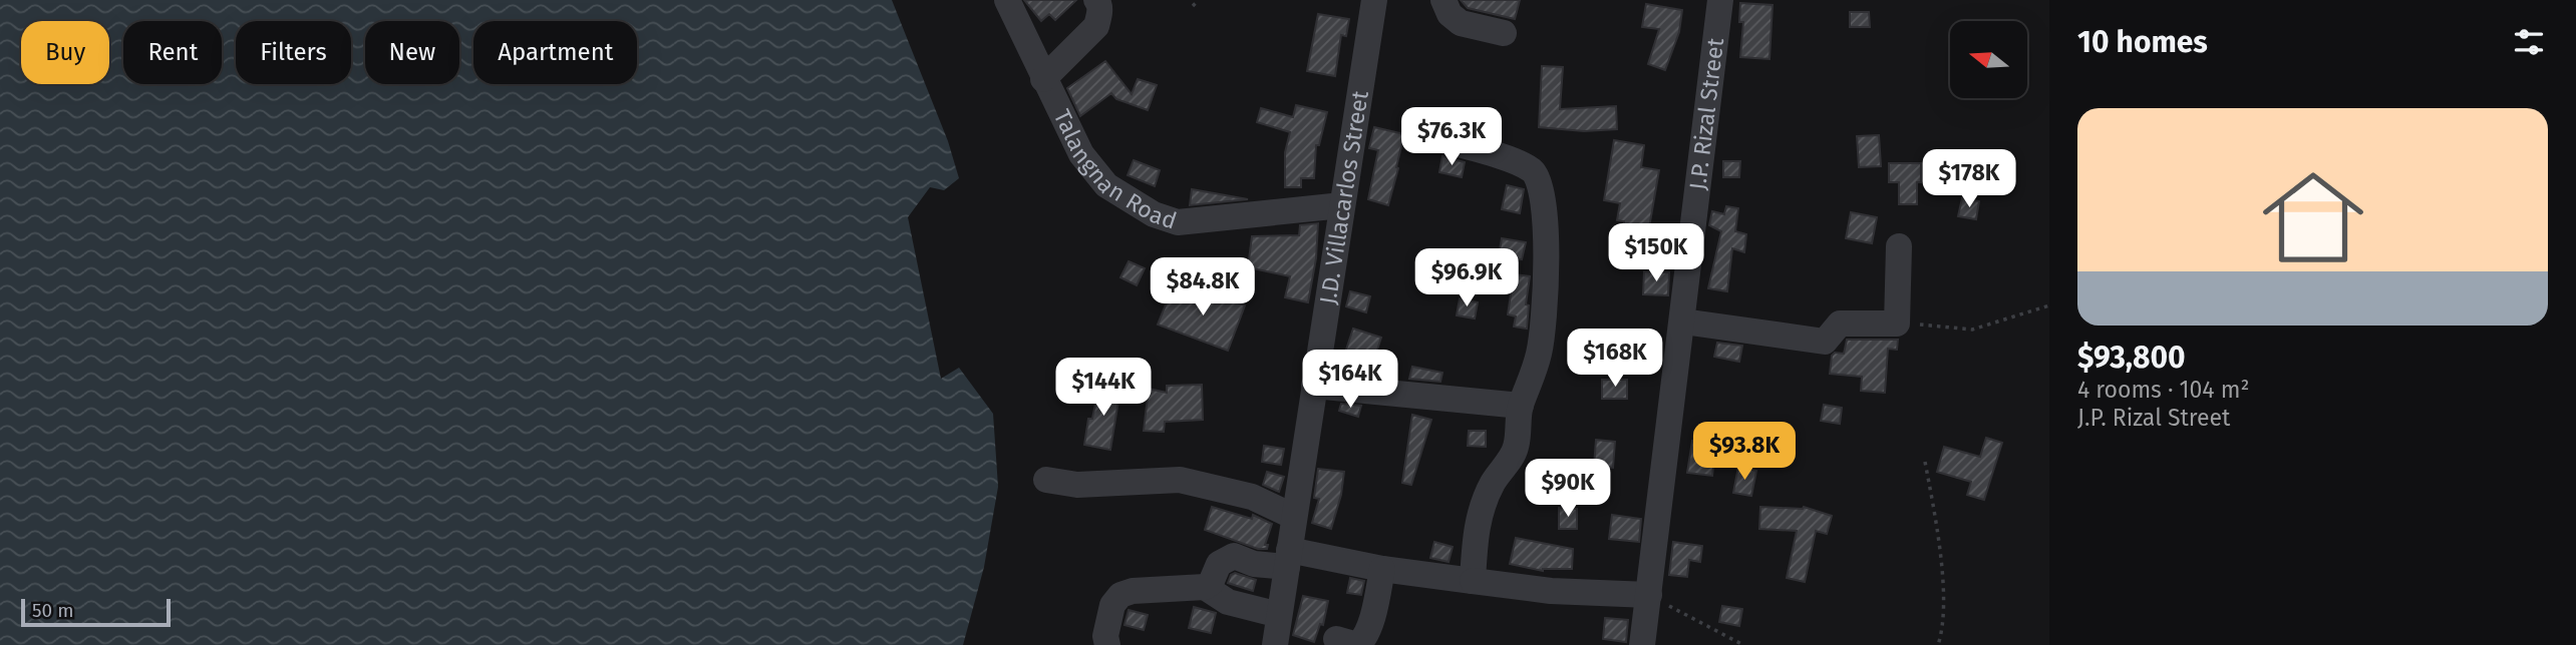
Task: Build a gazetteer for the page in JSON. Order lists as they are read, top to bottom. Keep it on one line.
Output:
{"streets":{"street":["J.P. Rizal Street","Talangnan Road","J.D. Villacarlos Street"]},"crossings":[["Talangnan Road","J.D. Villacarlos Street"]],"scale_bar":"50 m","north":"left","page":{"heading":"10 homes","chip":["Buy","Rent","Filters","New","Apartment"],"list":[{"name":"$93,800","note":"4 rooms · 104 m² · J.P. Rizal Street"}],"price":["$76.3K","$178K","$150K","$96.9K","$84.8K","$168K","$164K","$144K","$93.8K","$90K"],"scale":"50 m"}}
